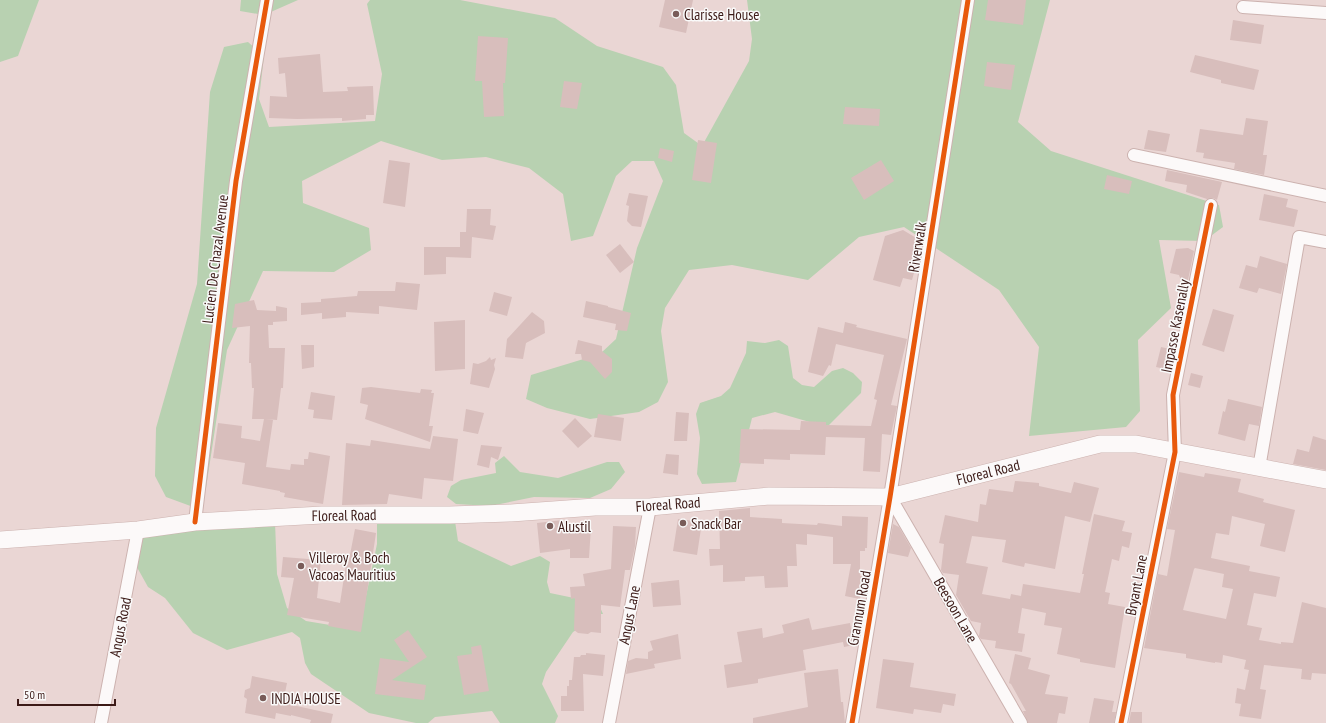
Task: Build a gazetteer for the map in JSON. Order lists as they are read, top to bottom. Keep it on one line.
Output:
{"streets":{"main road":["Floreal Road"],"street":["Riverwalk","Lucien De Chazal Avenue","Impasse Kasenally","Bryant Lane","Grannum Road","Beesoon Lane","Angus Lane","Angus Road"]},"crossings":[["Riverwalk","Floreal Road"],["Riverwalk","Grannum Road"],["Riverwalk","Beesoon Lane"],["Lucien De Chazal Avenue","Floreal Road"],["Impasse Kasenally","Floreal Road"],["Impasse Kasenally","Bryant Lane"],["Floreal Road","Bryant Lane"],["Floreal Road","Grannum Road"],["Floreal Road","Beesoon Lane"],["Floreal Road","Angus Lane"],["Floreal Road","Angus Road"],["Grannum Road","Beesoon Lane"]],"places":["Clarisse House","Snack Bar","Alustil","Villeroy & Boch Vacoas Mauritius","INDIA HOUSE"],"scale_bar":"50 m"}
